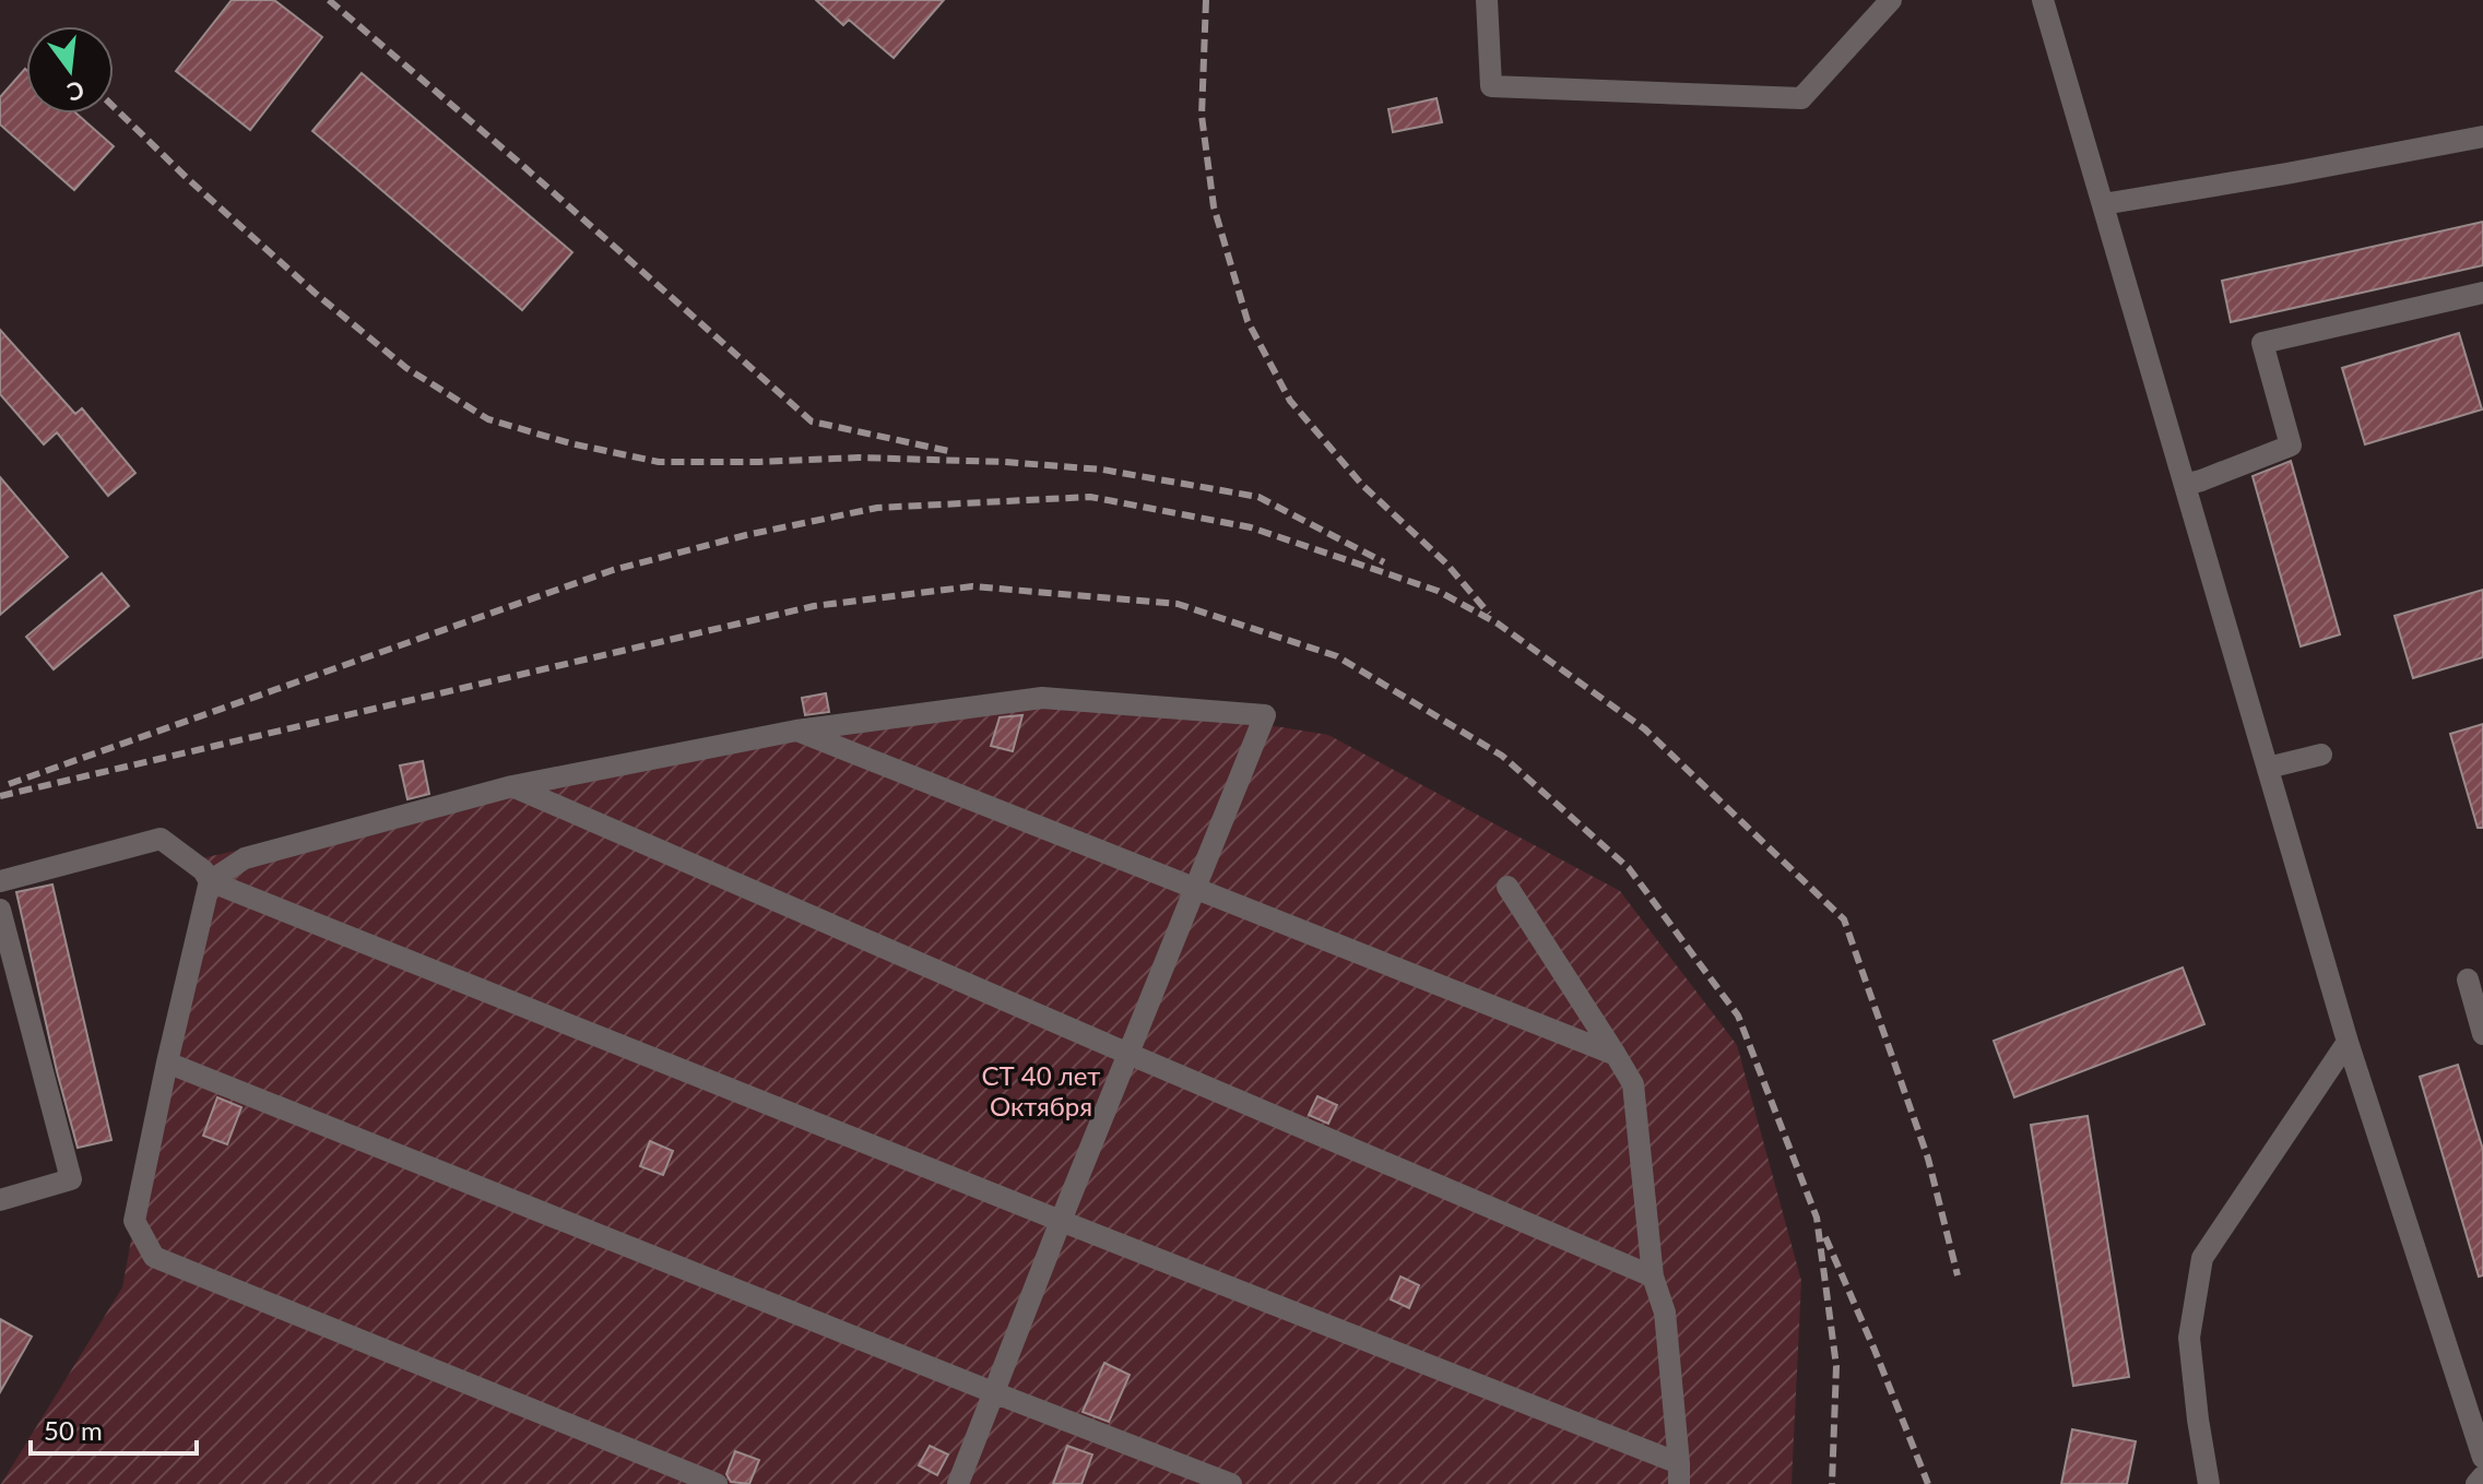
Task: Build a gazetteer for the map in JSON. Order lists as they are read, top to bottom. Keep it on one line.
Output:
{"parks":["СТ 40 лет Октября"],"scale_bar":"50 m","north":"bottom"}
